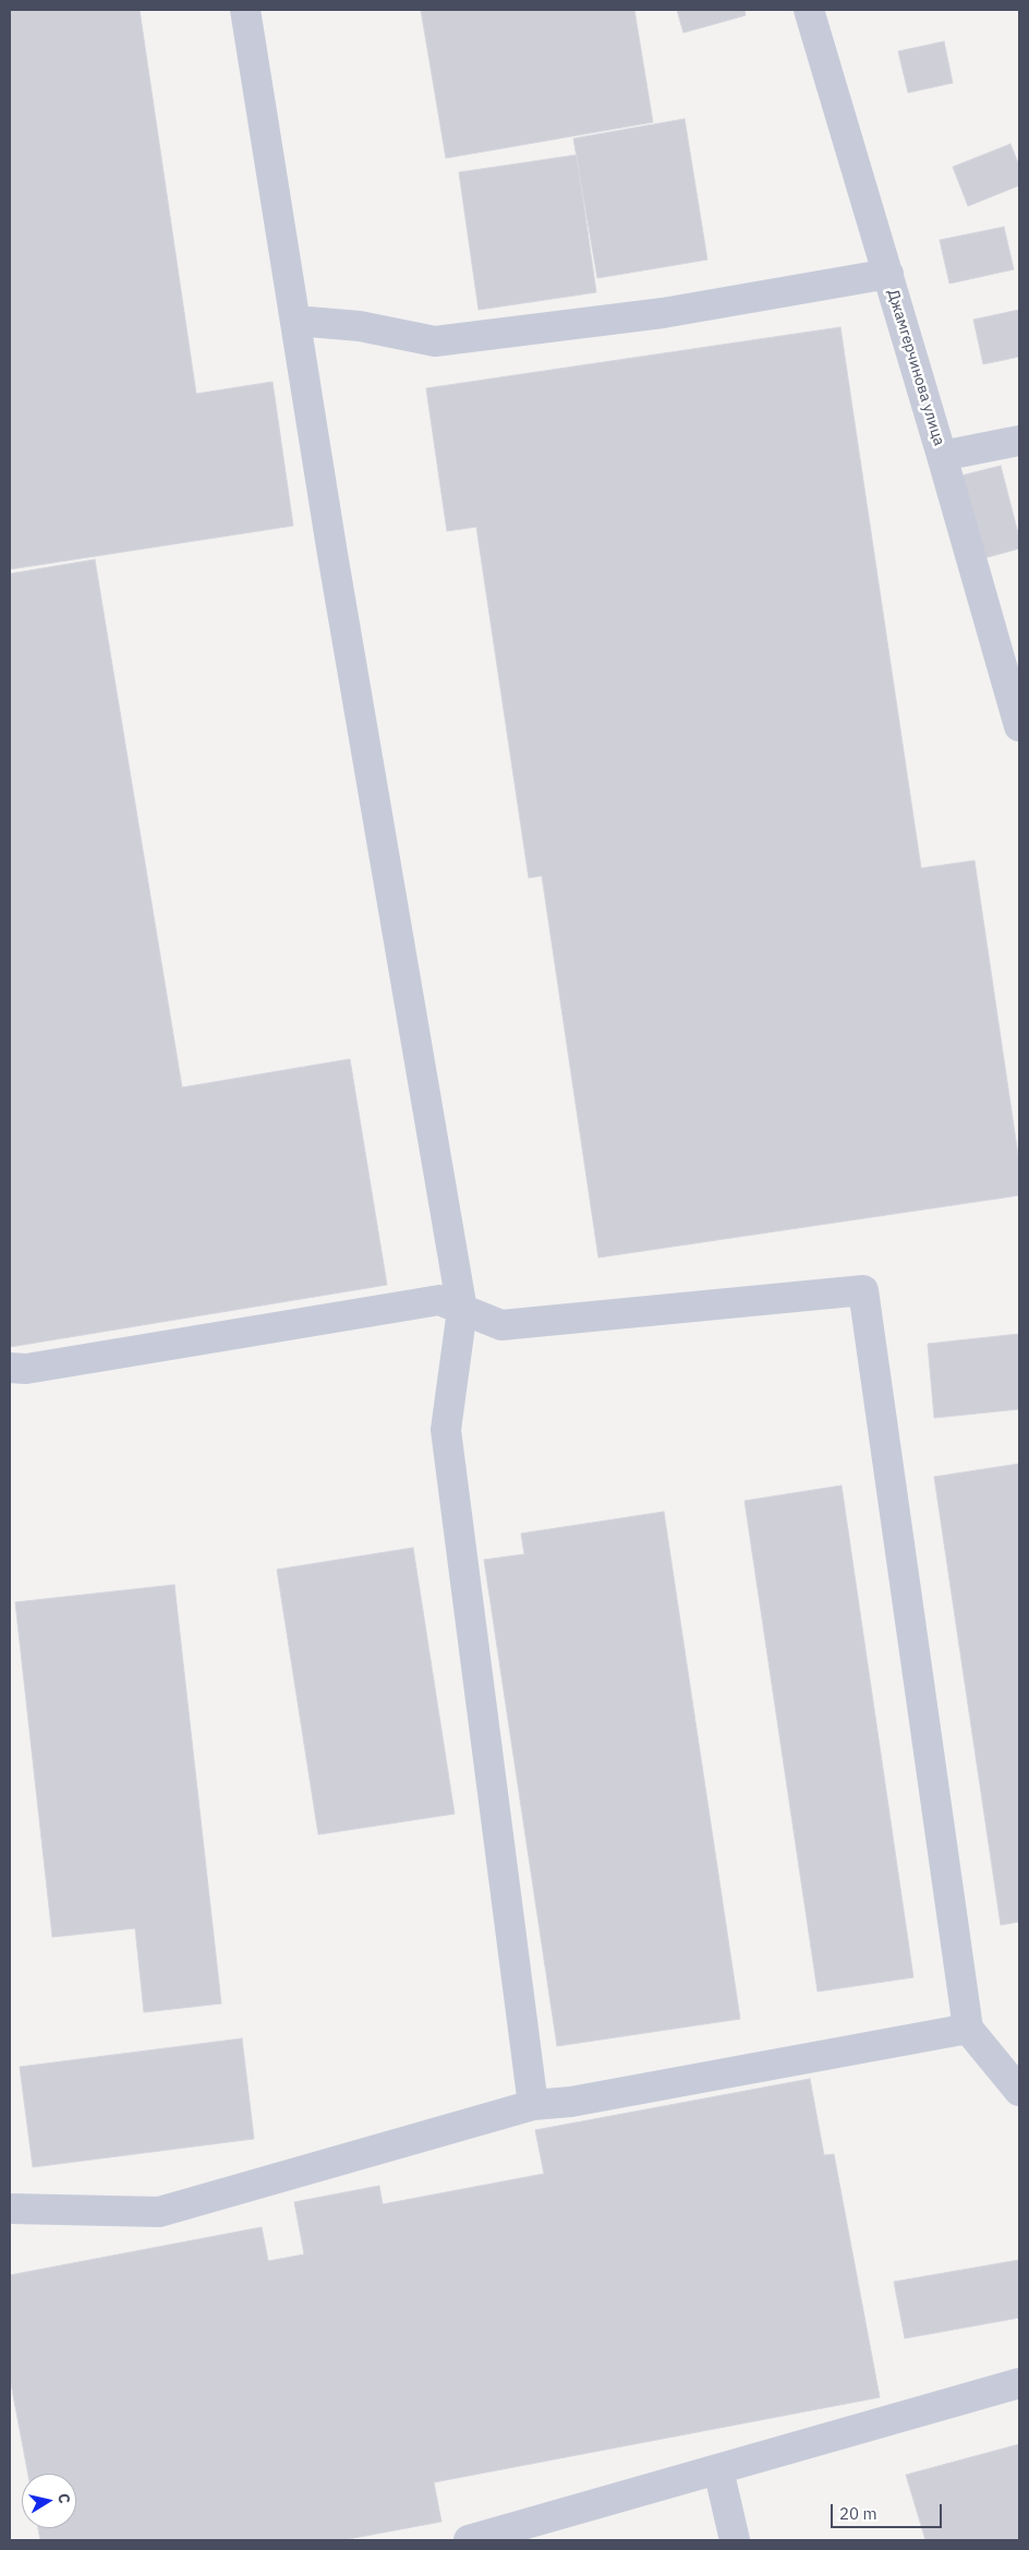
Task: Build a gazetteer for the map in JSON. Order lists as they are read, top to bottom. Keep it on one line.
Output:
{"streets":{"street":["Джамгерчинова улица"]},"scale_bar":"20 m","north":"right"}
